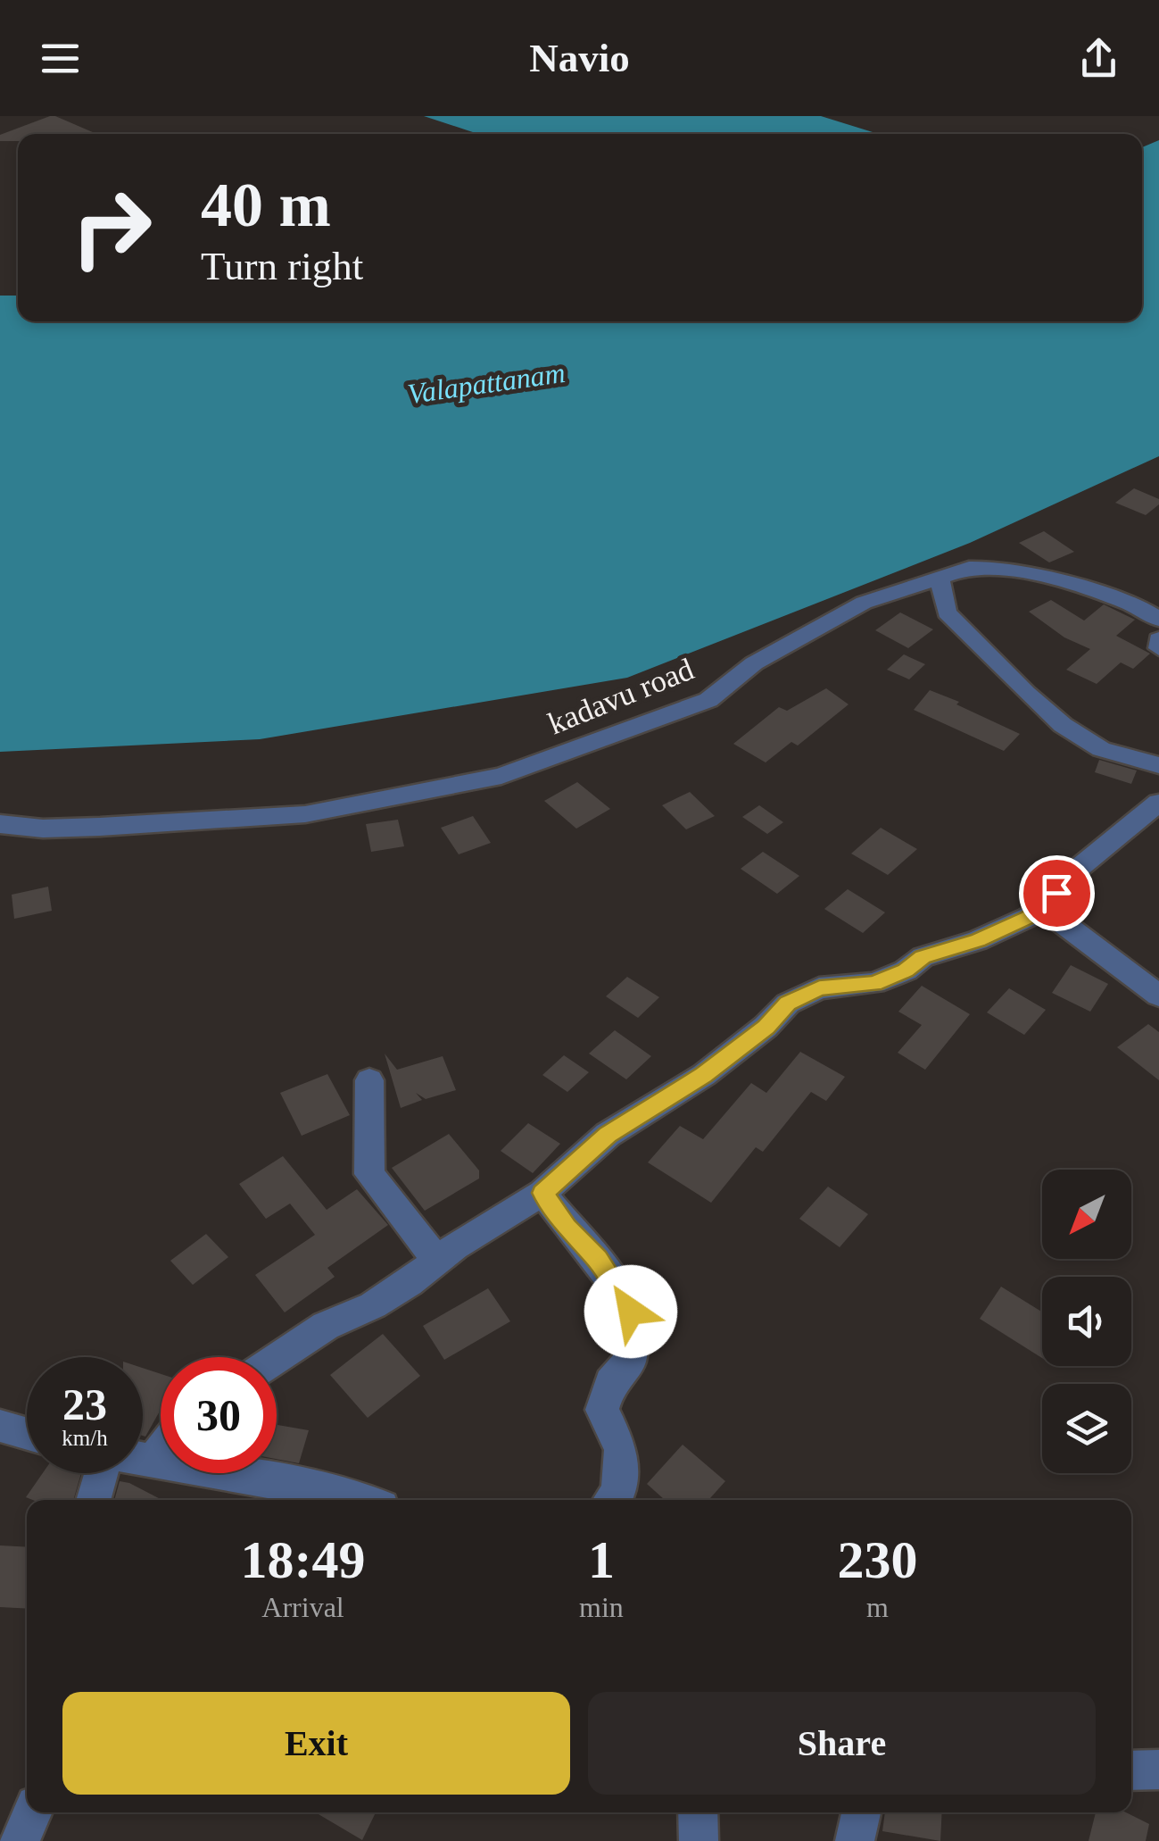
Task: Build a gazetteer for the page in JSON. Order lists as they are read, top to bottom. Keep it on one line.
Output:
{"streets":{"street":["kadavu road"]},"water":["Valapattanam"],"north":"bottom left","page":{"header":"Navio","turn":["40 m","Turn right"],"speed":"23 km/h","limit":"30","eta":["18:49","Arrival","1","min","230","m"],"buttons":["Exit","Share"]}}
